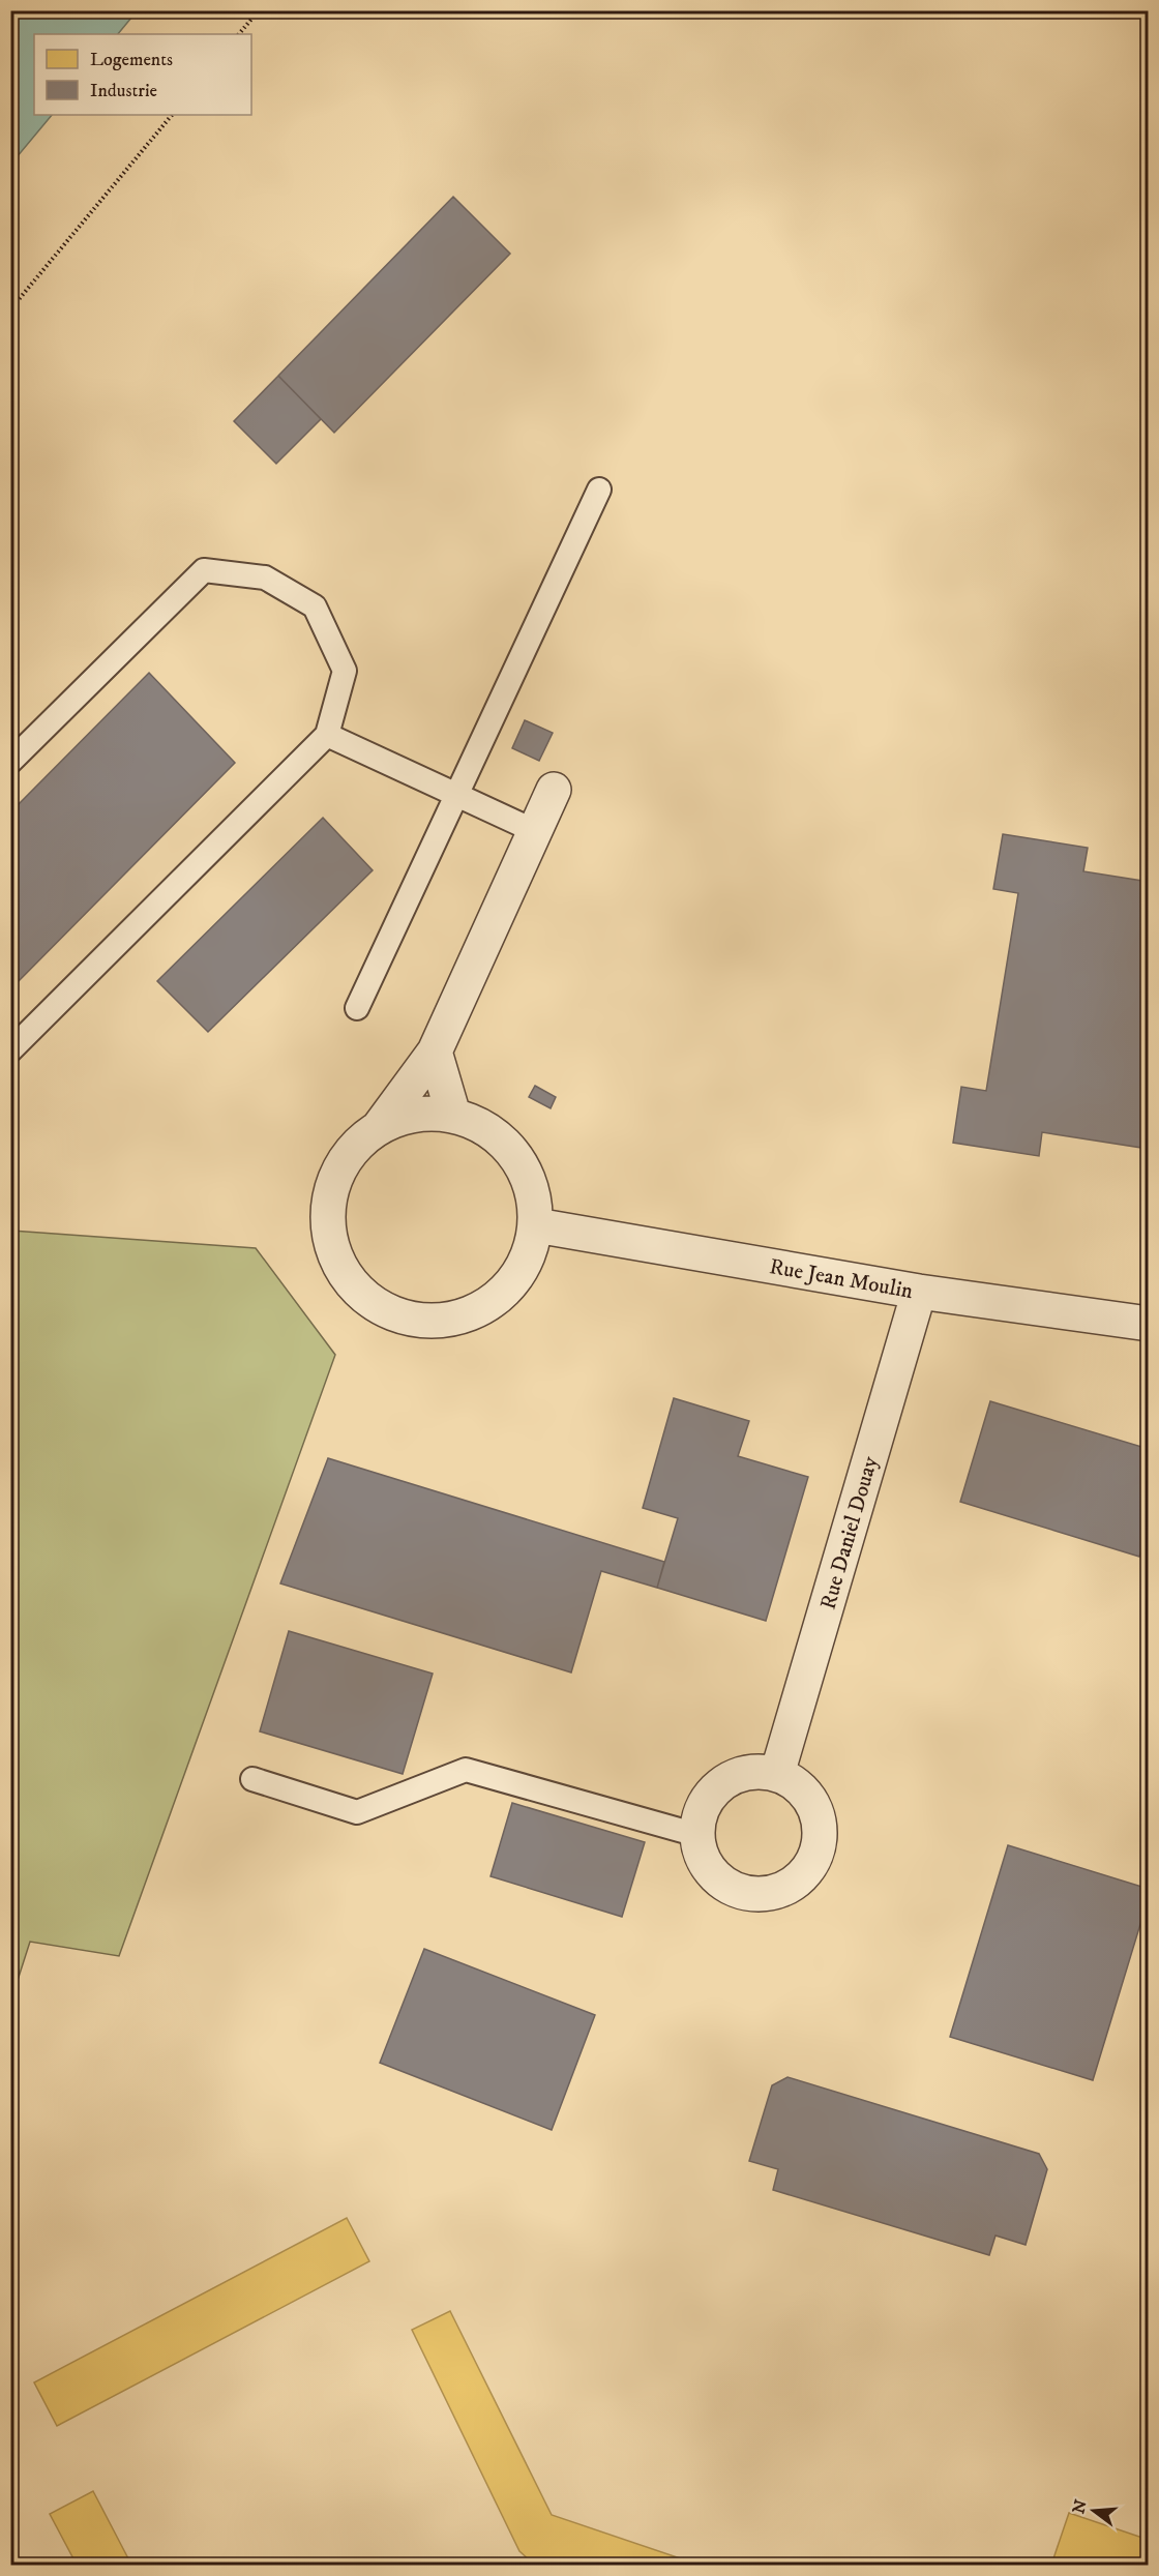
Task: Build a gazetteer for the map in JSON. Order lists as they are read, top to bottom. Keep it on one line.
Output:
{"streets":{"street":["Rue Jean Moulin","Rue Daniel Douay"]},"crossings":[["Rue Jean Moulin","Rue Daniel Douay"]],"legend":["Logements","Industrie"],"north":"left"}
